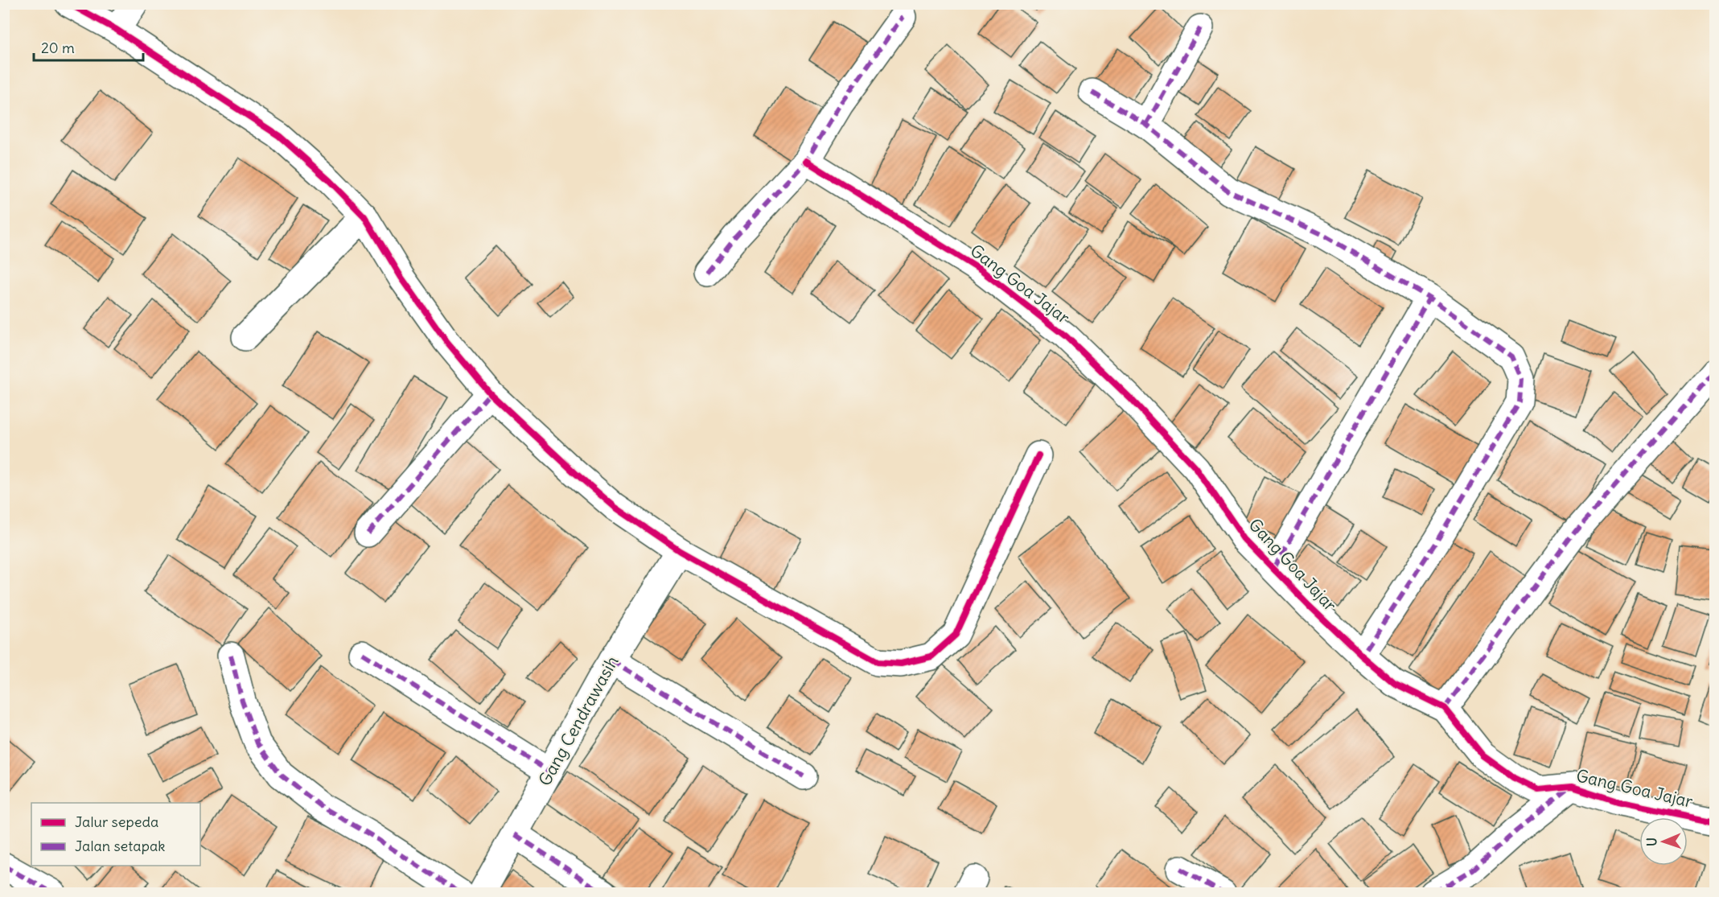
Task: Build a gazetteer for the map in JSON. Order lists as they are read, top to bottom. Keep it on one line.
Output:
{"streets":{"street":["Gang Goa Jajar","Gang Cendrawasih"]},"legend":["Jalur sepeda","Jalan setapak"],"scale_bar":"20 m","north":"left"}
